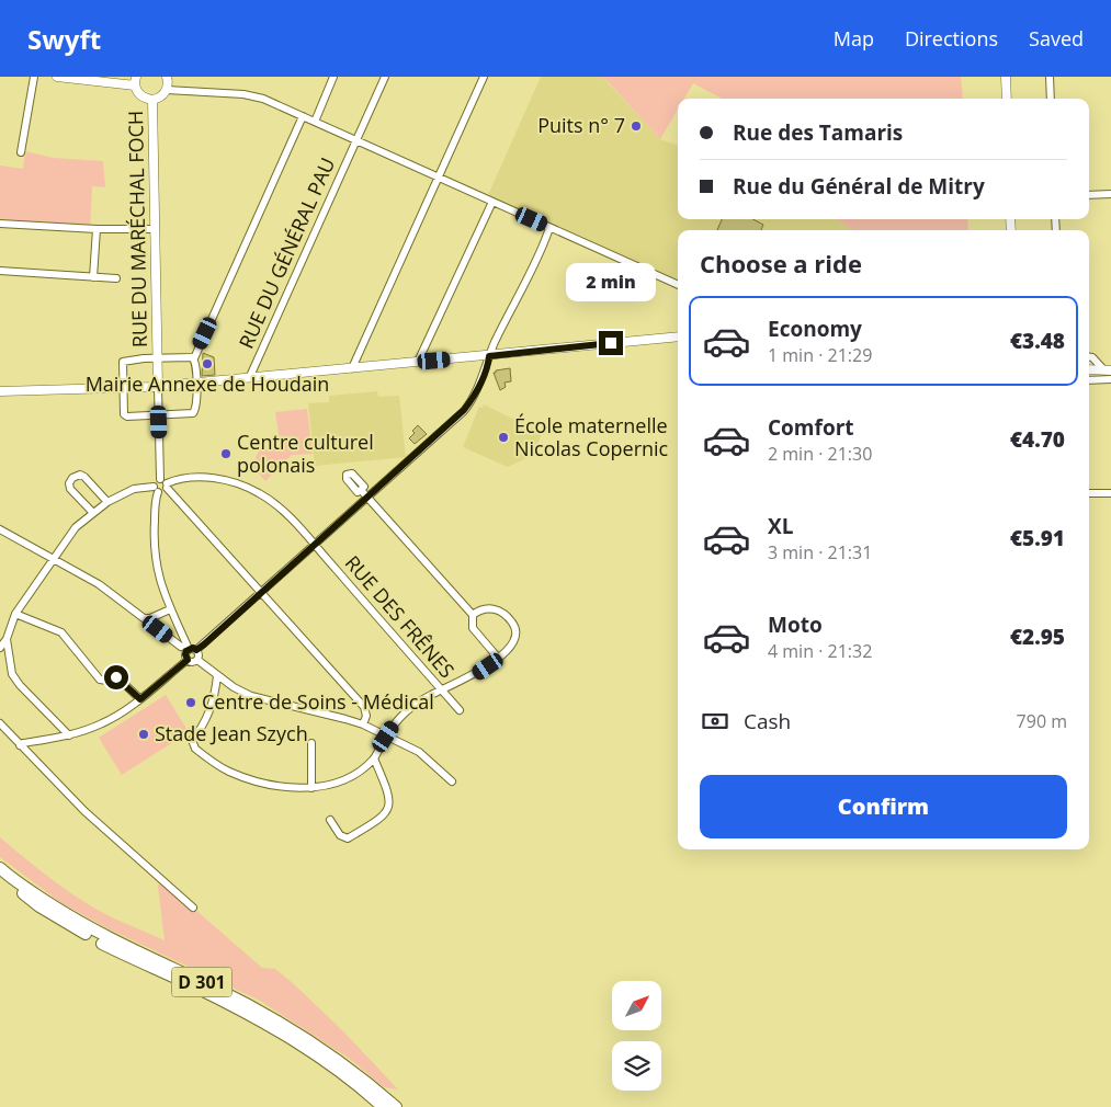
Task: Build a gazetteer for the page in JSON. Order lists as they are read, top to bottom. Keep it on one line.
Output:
{"streets":{"highway":["D 301"],"street":["RUE DU MARÉCHAL FOCH","RUE DU GÉNÉRAL PAU","RUE DES FRÊNES"]},"places":["Puits n° 7","Mairie Annexe de Houdain","École maternelle Nicolas Copernic","Centre culturel polonais","Centre de Soins - Médical","Stade Jean Szych"],"north":"top right","page":{"header":"Swyft","nav":["Map","Directions","Saved"],"banner":["Rue des Tamaris","Rue du Général de Mitry"],"heading":"Choose a ride","bubble":"2 min","list":[{"name":"Economy","note":"1 min · 21:29","value":"€3.48"},{"name":"Comfort","note":"2 min · 21:30","value":"€4.70"},{"name":"XL","note":"3 min · 21:31","value":"€5.91"},{"name":"Moto","note":"4 min · 21:32","value":"€2.95"}],"pay":["Cash","790 m"],"buttons":"Confirm"}}
